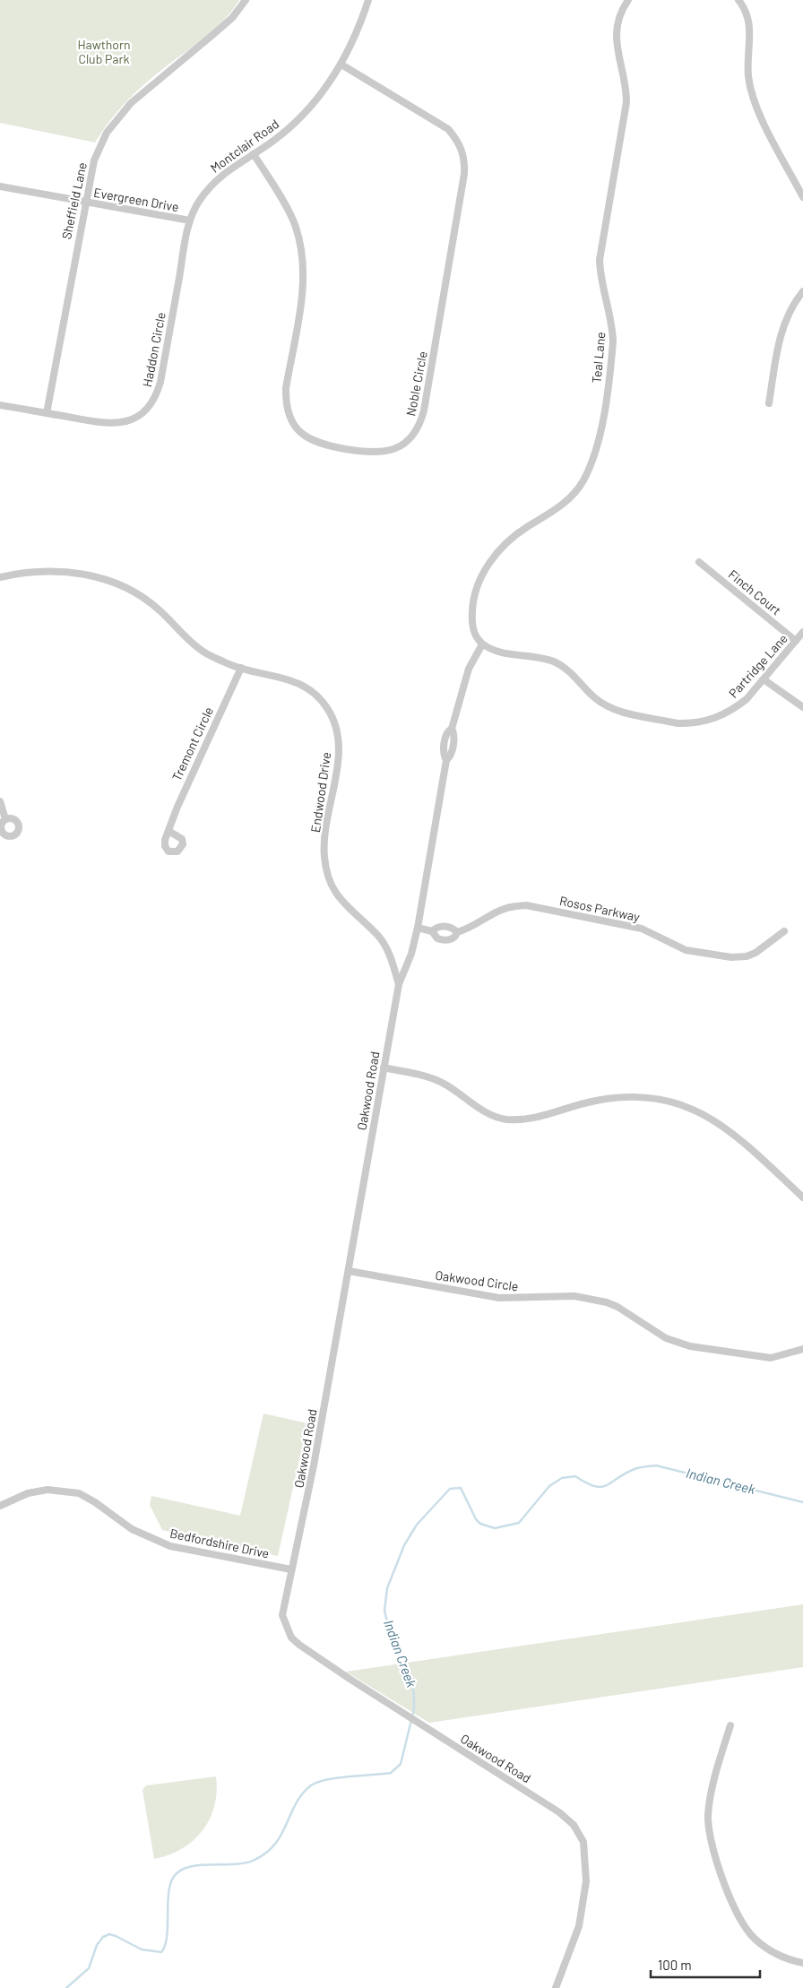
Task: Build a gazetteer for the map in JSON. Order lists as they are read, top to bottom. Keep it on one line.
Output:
{"streets":{"street":["Montclair Road","Evergreen Drive","Sheffield Lane","Haddon Circle","Teal Lane","Noble Circle","Finch Court","Partridge Lane","Tremont Circle","Endwood Drive","Rosos Parkway","Oakwood Road","Oakwood Circle","Bedfordshire Drive"]},"crossings":[["Montclair Road","Evergreen Drive"],["Montclair Road","Haddon Circle"],["Montclair Road","Noble Circle"],["Evergreen Drive","Sheffield Lane"],["Evergreen Drive","Haddon Circle"],["Sheffield Lane","Haddon Circle"],["Teal Lane","Partridge Lane"],["Teal Lane","Oakwood Road"],["Finch Court","Partridge Lane"],["Partridge Lane","Oakwood Road"],["Tremont Circle","Endwood Drive"],["Endwood Drive","Oakwood Road"],["Rosos Parkway","Oakwood Road"],["Oakwood Road","Oakwood Circle"],["Oakwood Road","Bedfordshire Drive"]],"water":["Indian Creek"],"parks":["Hawthorn Club Park"],"scale_bar":"100 m"}
